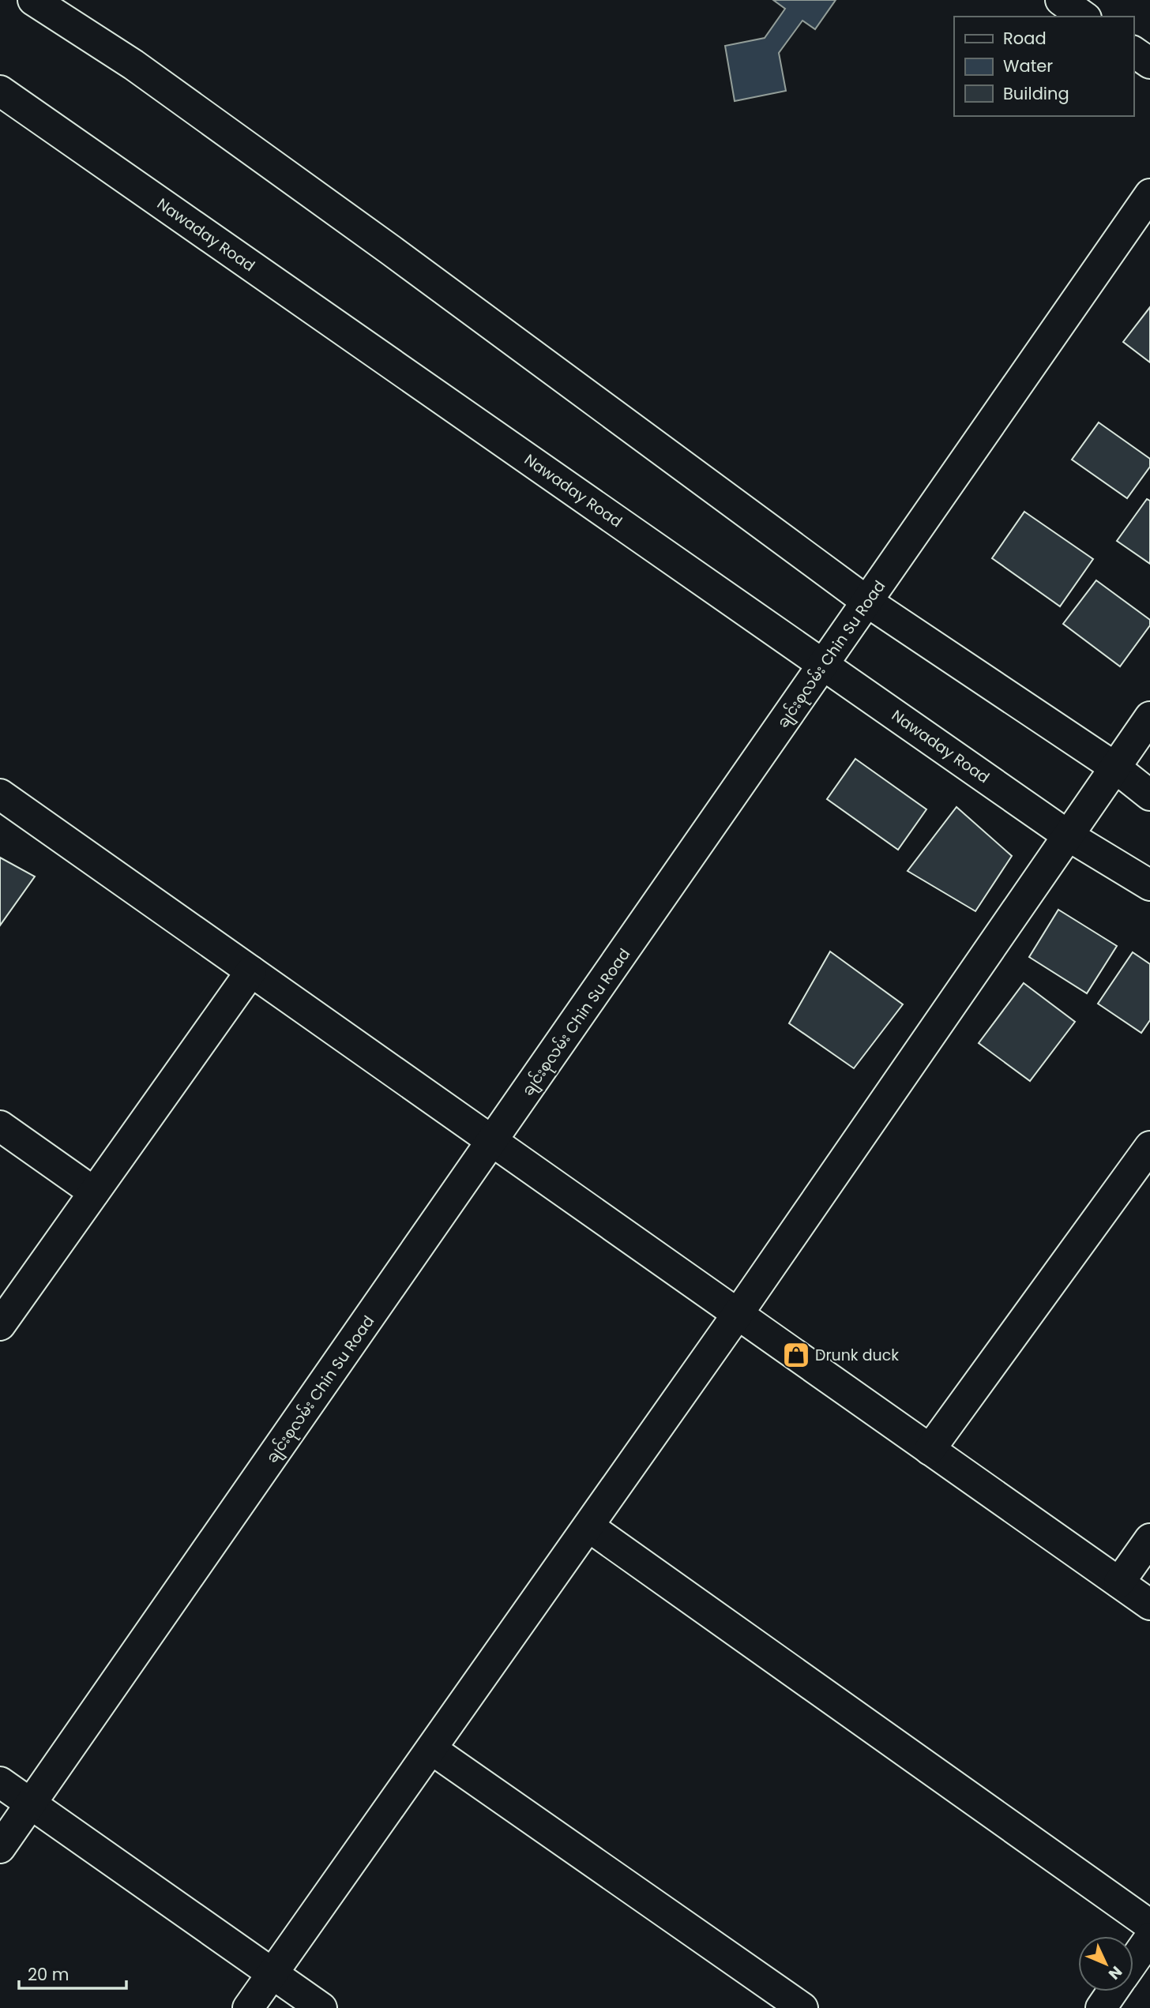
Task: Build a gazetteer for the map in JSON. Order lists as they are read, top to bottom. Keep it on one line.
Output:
{"streets":{"street":["Nawaday Road","ချင်းစုလမ်း Chin Su Road"]},"crossings":[["Nawaday Road","ချင်းစုလမ်း Chin Su Road"]],"places":{"shop":["Drunk duck"]},"legend":["Road","Water","Building"],"scale_bar":"20 m","north":"bottom right"}
